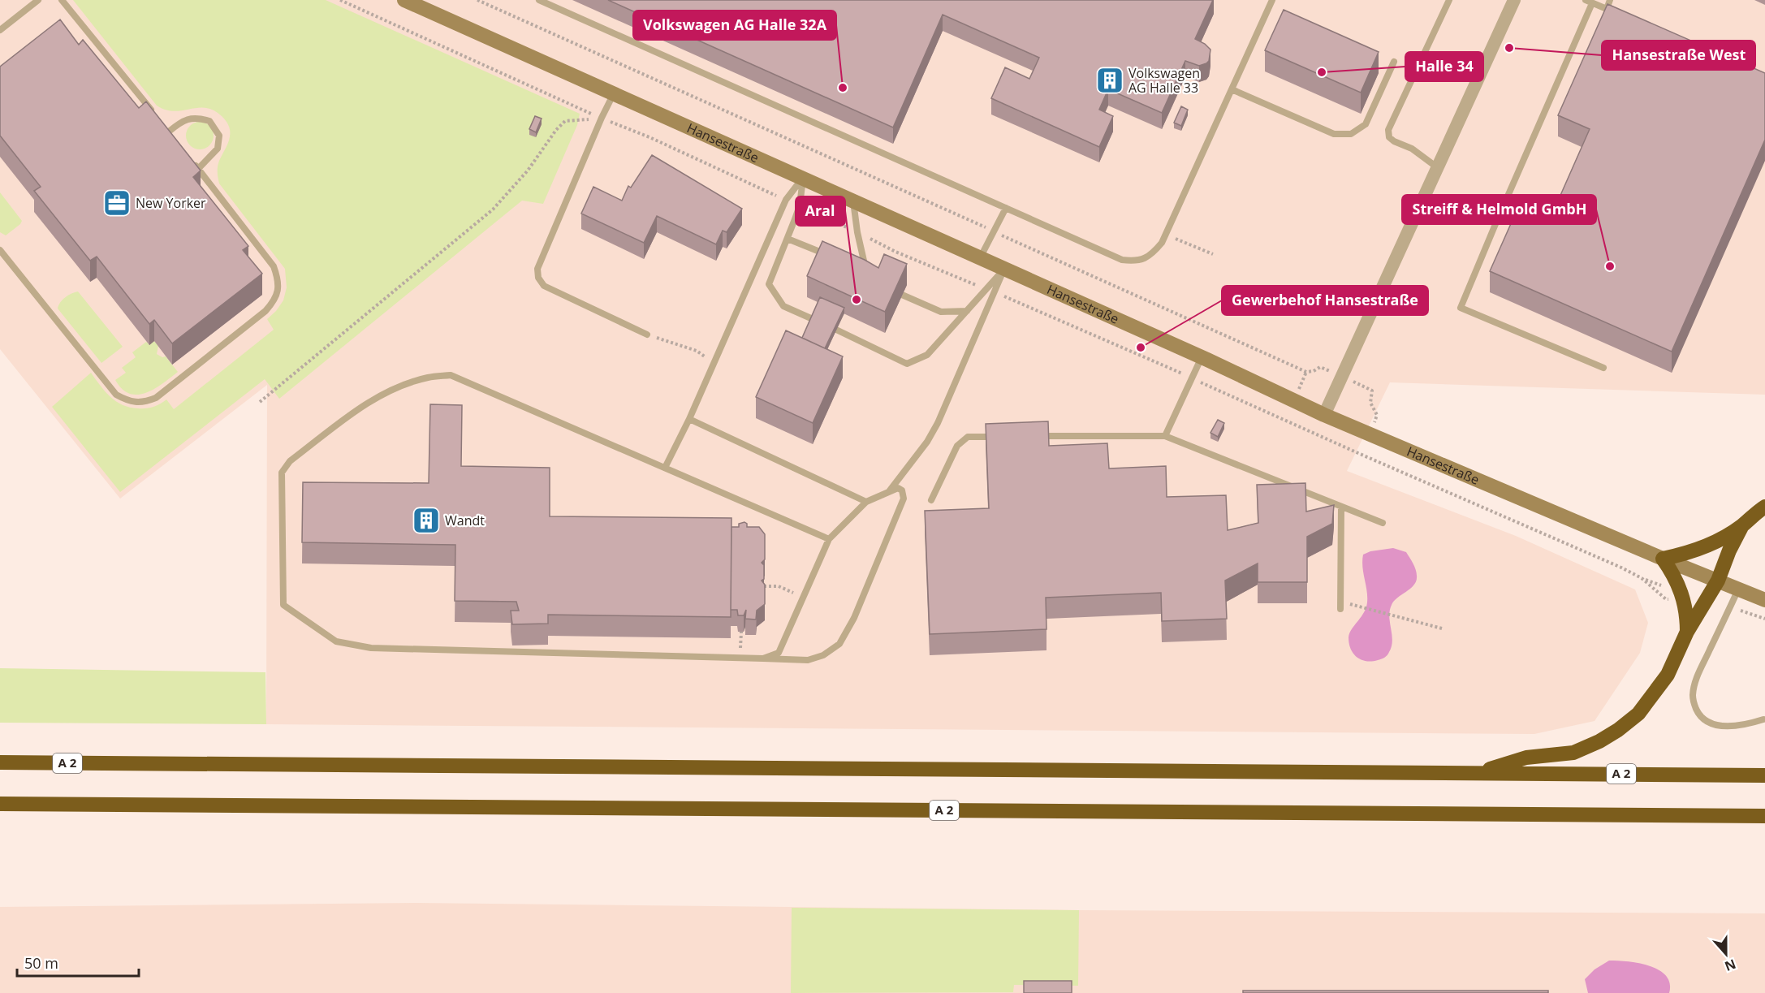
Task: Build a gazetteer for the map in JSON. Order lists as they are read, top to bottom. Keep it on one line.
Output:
{"streets":{"highway":["A 2"],"main road":["Hansestraße"]},"places":{"other":["Hansestraße West","Halle 34","Volkswagen AG Halle 32A","Streiff & Helmold GmbH","Aral","Gewerbehof Hansestraße"],"building":["Volkswagen AG Halle 33","Wandt"],"office":["New Yorker"]},"scale_bar":"50 m","north":"bottom"}
